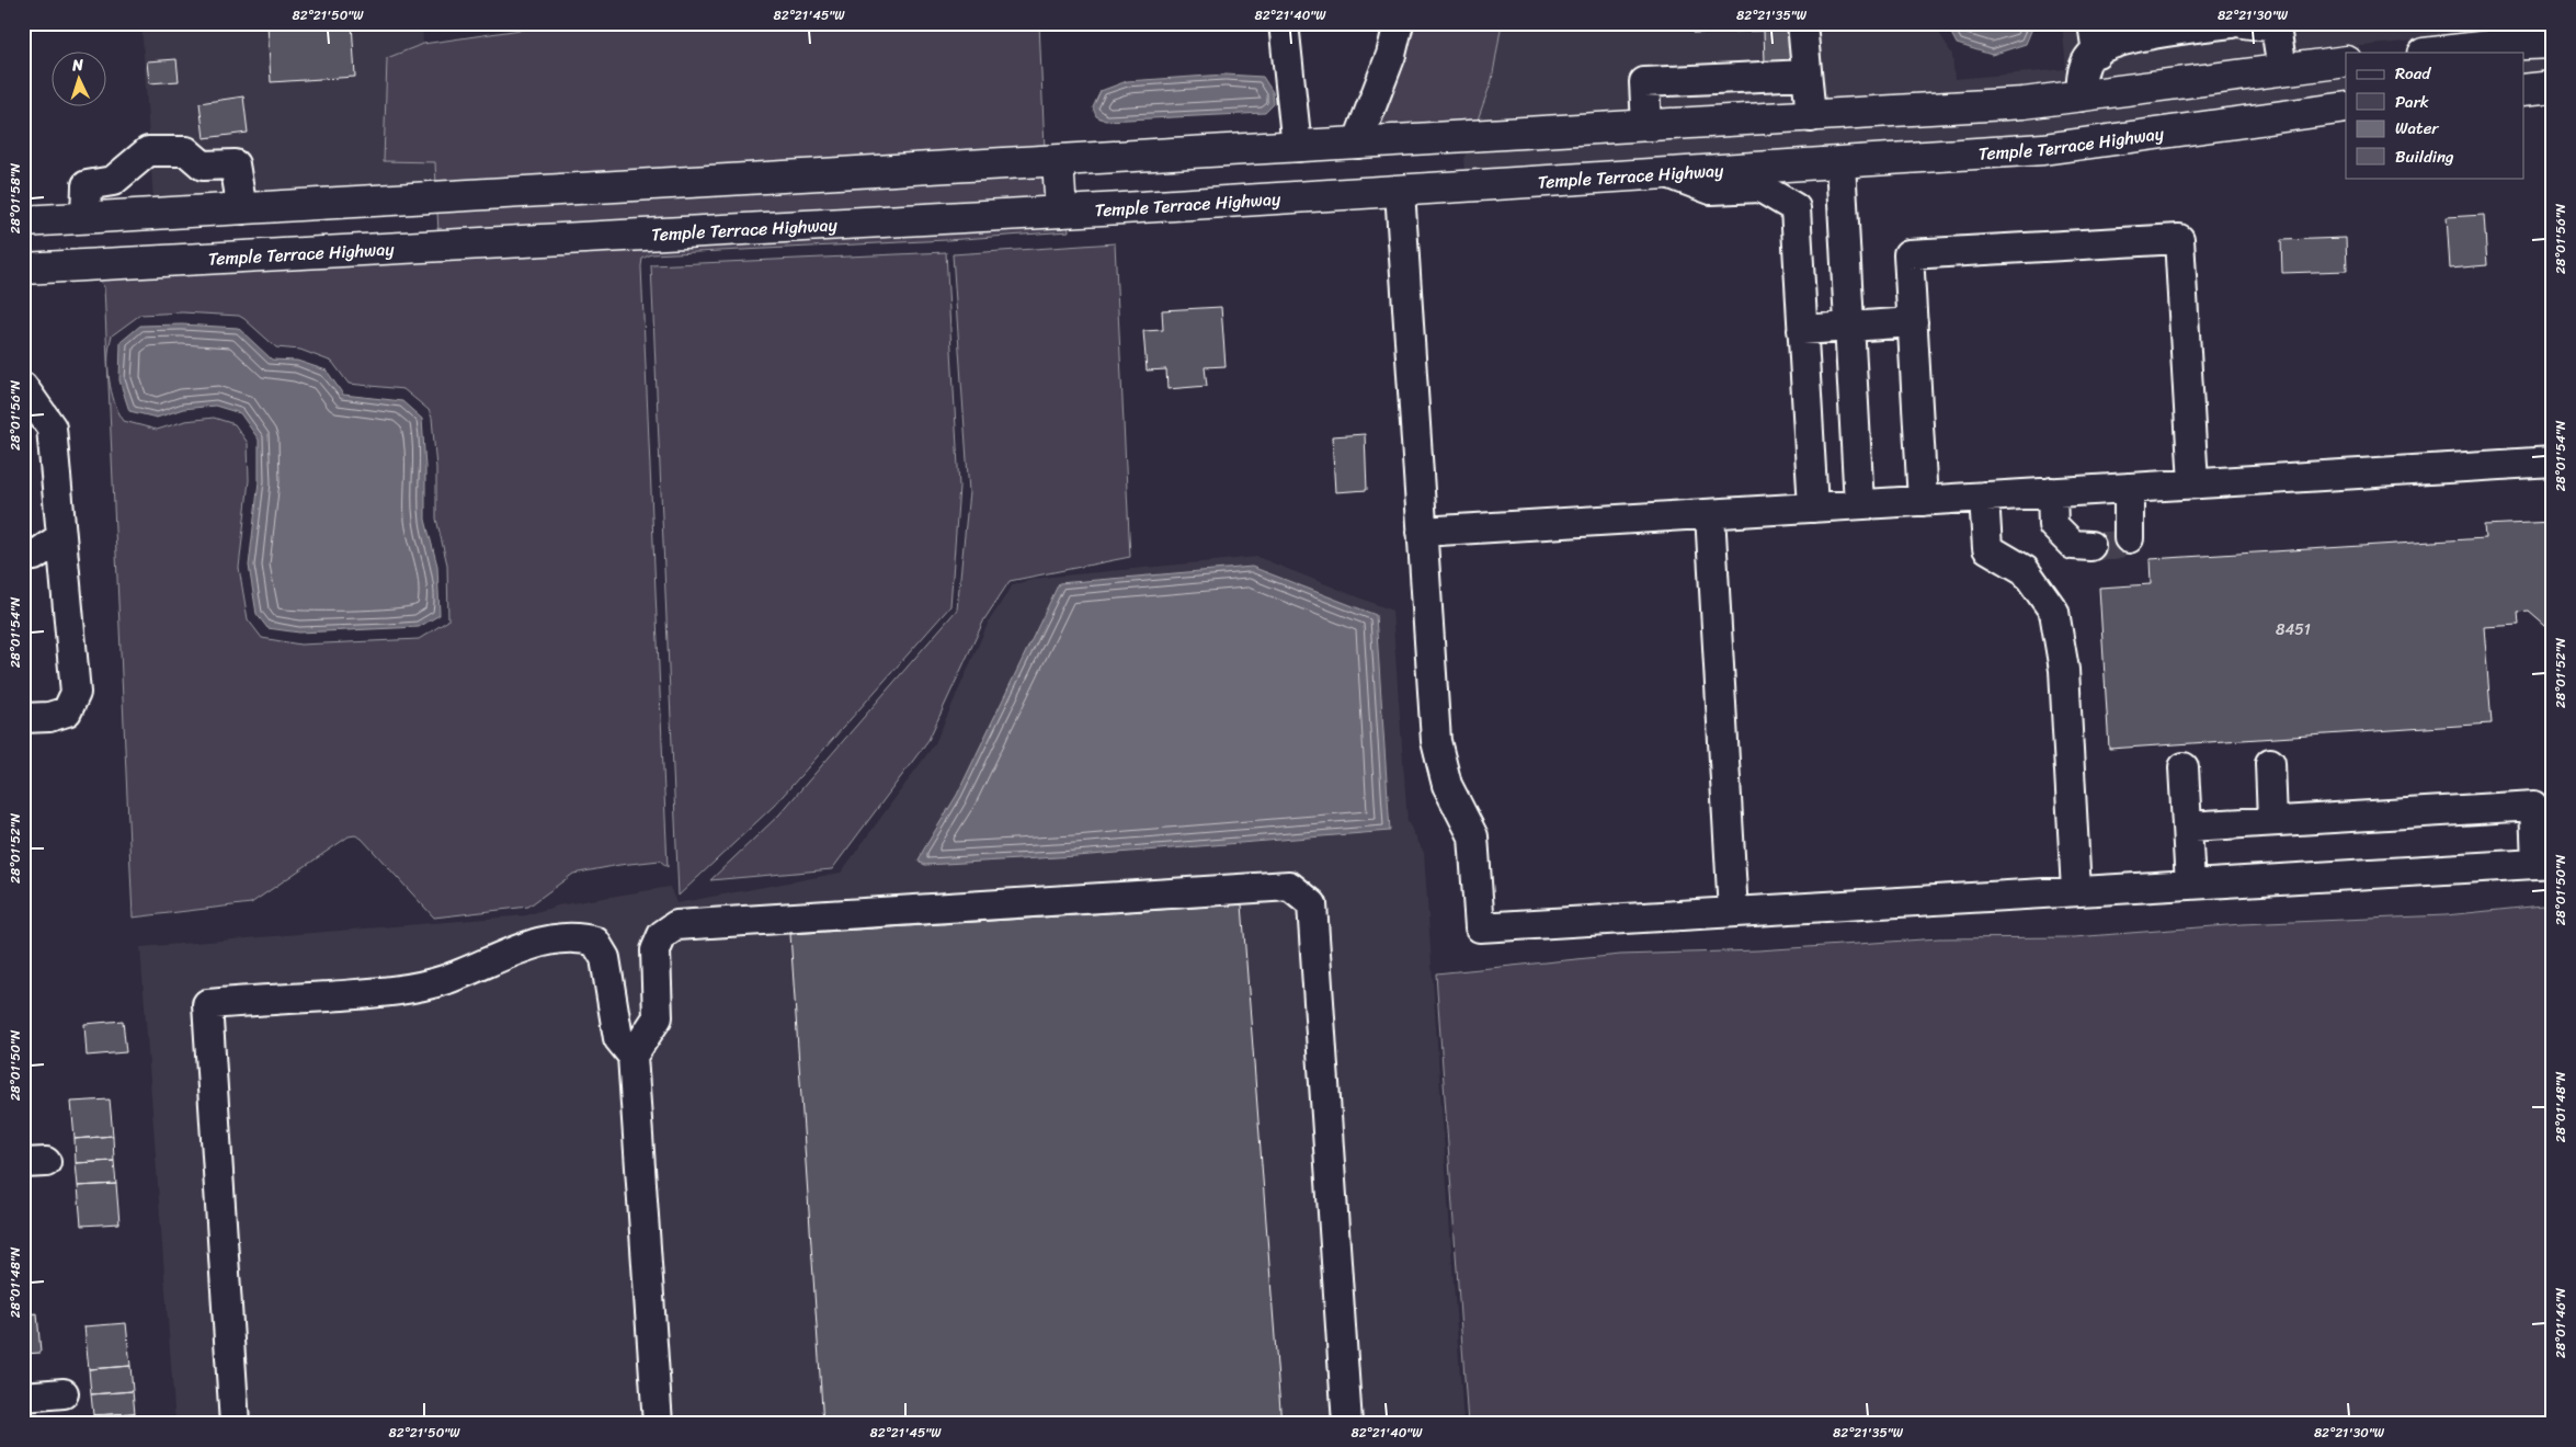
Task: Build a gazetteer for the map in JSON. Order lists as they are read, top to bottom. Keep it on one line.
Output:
{"streets":{"main road":["Temple Terrace Highway"]},"house_numbers":["8451"],"legend":["Road","Park","Water","Building"],"north":"top","coordinates":["82°21'50\"W","82°21'45\"W","82°21'40\"W","82°21'35\"W","82°21'30\"W","28°01'58\"N","28°01'56\"N","28°01'54\"N","28°01'52\"N","28°01'50\"N","28°01'48\"N","28°01'46\"N"]}
